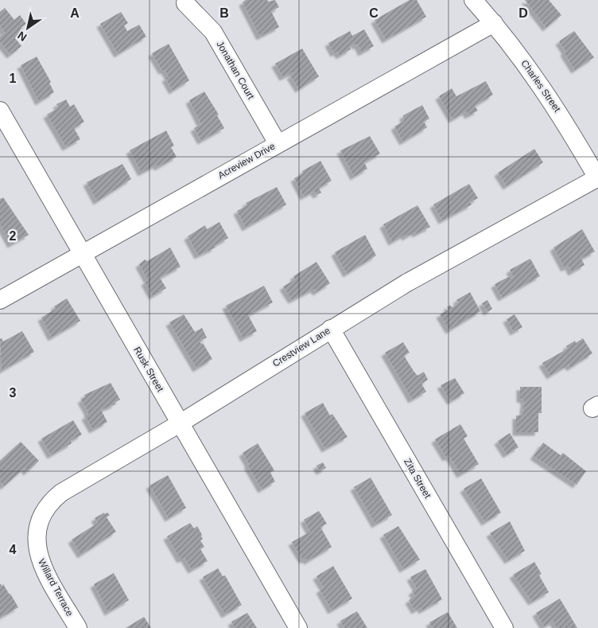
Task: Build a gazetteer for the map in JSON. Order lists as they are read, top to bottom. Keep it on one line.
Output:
{"streets":{"street":["Jonathan Court","Charles Street","Acreview Drive","Crestview Lane","Rusk Street","Zita Street","Willard Terrace"]},"crossings":[["Jonathan Court","Acreview Drive"],["Charles Street","Acreview Drive"],["Charles Street","Crestview Lane"],["Acreview Drive","Rusk Street"],["Crestview Lane","Rusk Street"],["Crestview Lane","Zita Street"],["Crestview Lane","Willard Terrace"]],"north":"bottom left","grid":{"columns":["A","B","C","D"],"rows":["1","2","3","4"]}}
